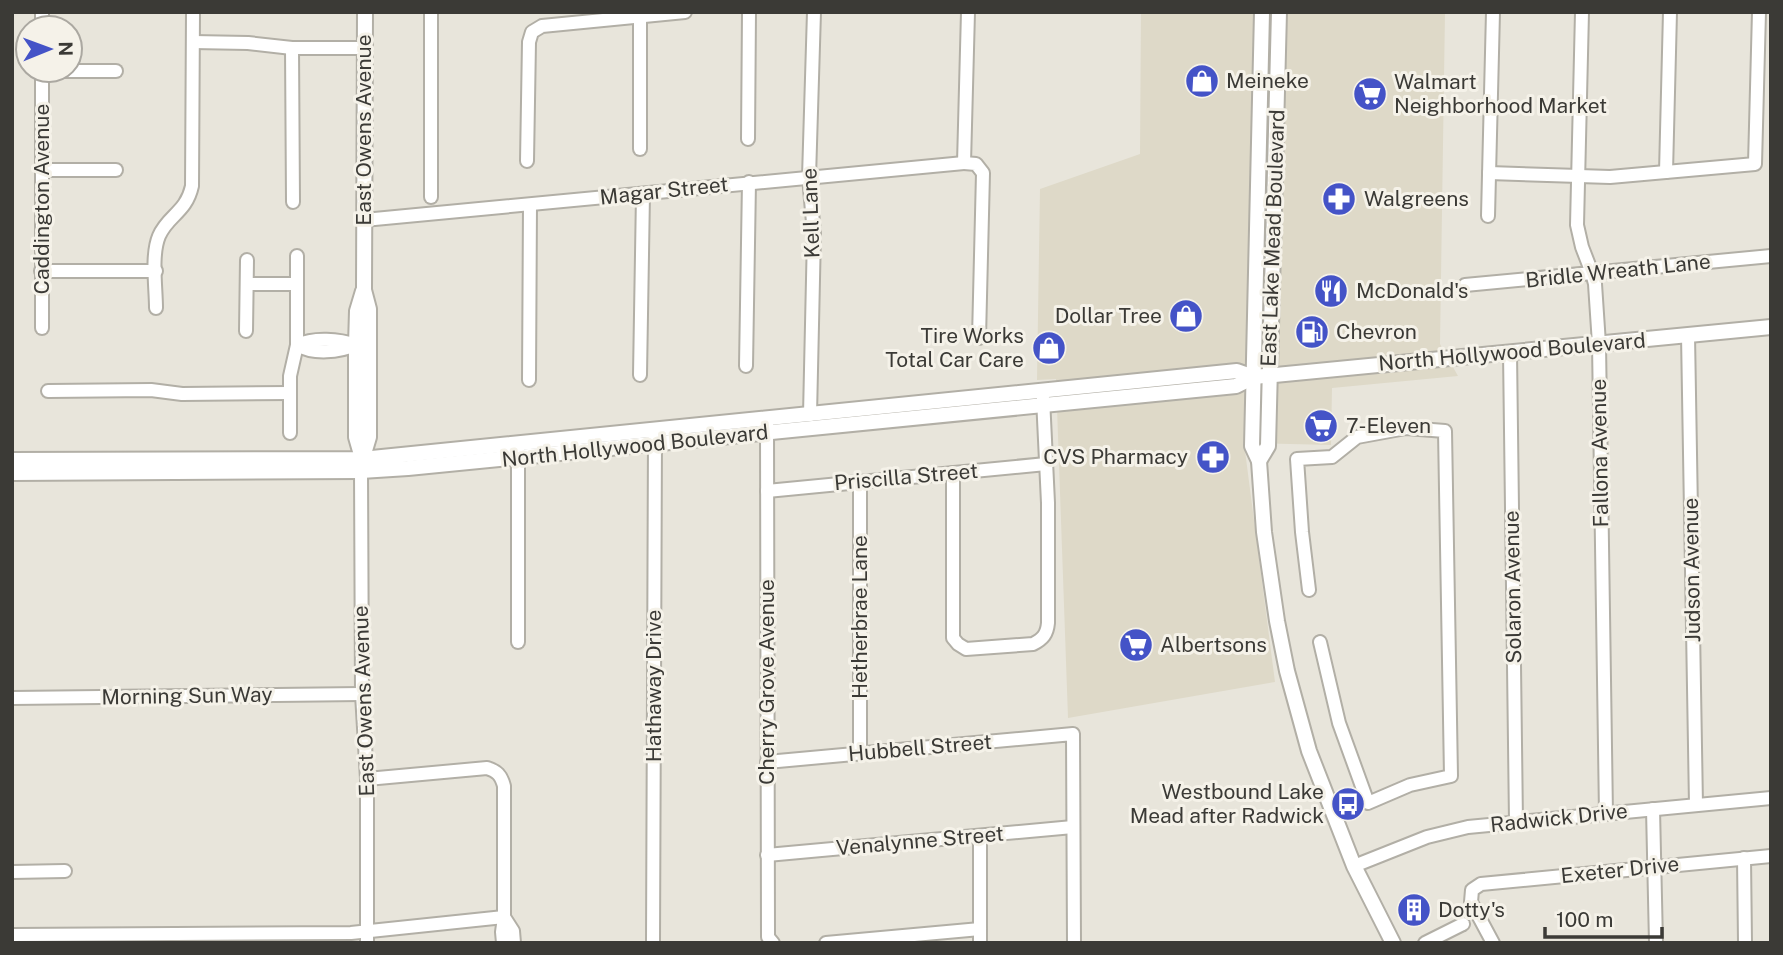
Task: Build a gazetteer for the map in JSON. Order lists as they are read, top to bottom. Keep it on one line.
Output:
{"streets":{"main road":["East Owens Avenue","East Lake Mead Boulevard","North Hollywood Boulevard"],"street":["Magar Street","Caddington Avenue","Kell Lane","Bridle Wreath Lane","Fallona Avenue","Priscilla Street","Judson Avenue","Solaron Avenue","Hetherbrae Lane","Cherry Grove Avenue","Hathaway Drive","Morning Sun Way","Hubbell Street","Radwick Drive","Venalynne Street","Exeter Drive"]},"crossings":[["East Owens Avenue","Magar Street"],["East Owens Avenue","North Hollywood Boulevard"],["East Owens Avenue","Morning Sun Way"],["Magar Street","Kell Lane"],["Kell Lane","North Hollywood Boulevard"],["East Lake Mead Boulevard","North Hollywood Boulevard"],["East Lake Mead Boulevard","Radwick Drive"],["Bridle Wreath Lane","Fallona Avenue"],["North Hollywood Boulevard","Fallona Avenue"],["North Hollywood Boulevard","Judson Avenue"],["North Hollywood Boulevard","Solaron Avenue"],["North Hollywood Boulevard","Cherry Grove Avenue"],["North Hollywood Boulevard","Hathaway Drive"],["Fallona Avenue","Radwick Drive"],["Priscilla Street","Hetherbrae Lane"],["Priscilla Street","Cherry Grove Avenue"],["Judson Avenue","Radwick Drive"],["Solaron Avenue","Radwick Drive"],["Hetherbrae Lane","Hubbell Street"],["Cherry Grove Avenue","Hubbell Street"],["Cherry Grove Avenue","Venalynne Street"],["Hubbell Street","Venalynne Street"]],"places":{"shop":["Meineke","Dollar Tree","Tire Works Total Car Care"],"supermarket":["Walmart Neighborhood Market","7-Eleven","Albertsons"],"pharmacy":["Walgreens","CVS Pharmacy"],"restaurant":["McDonald's"],"fuel station":["Chevron"],"bus stop":["Westbound Lake Mead after Radwick"],"building":["Dotty's"]},"scale_bar":"100 m","north":"right"}
